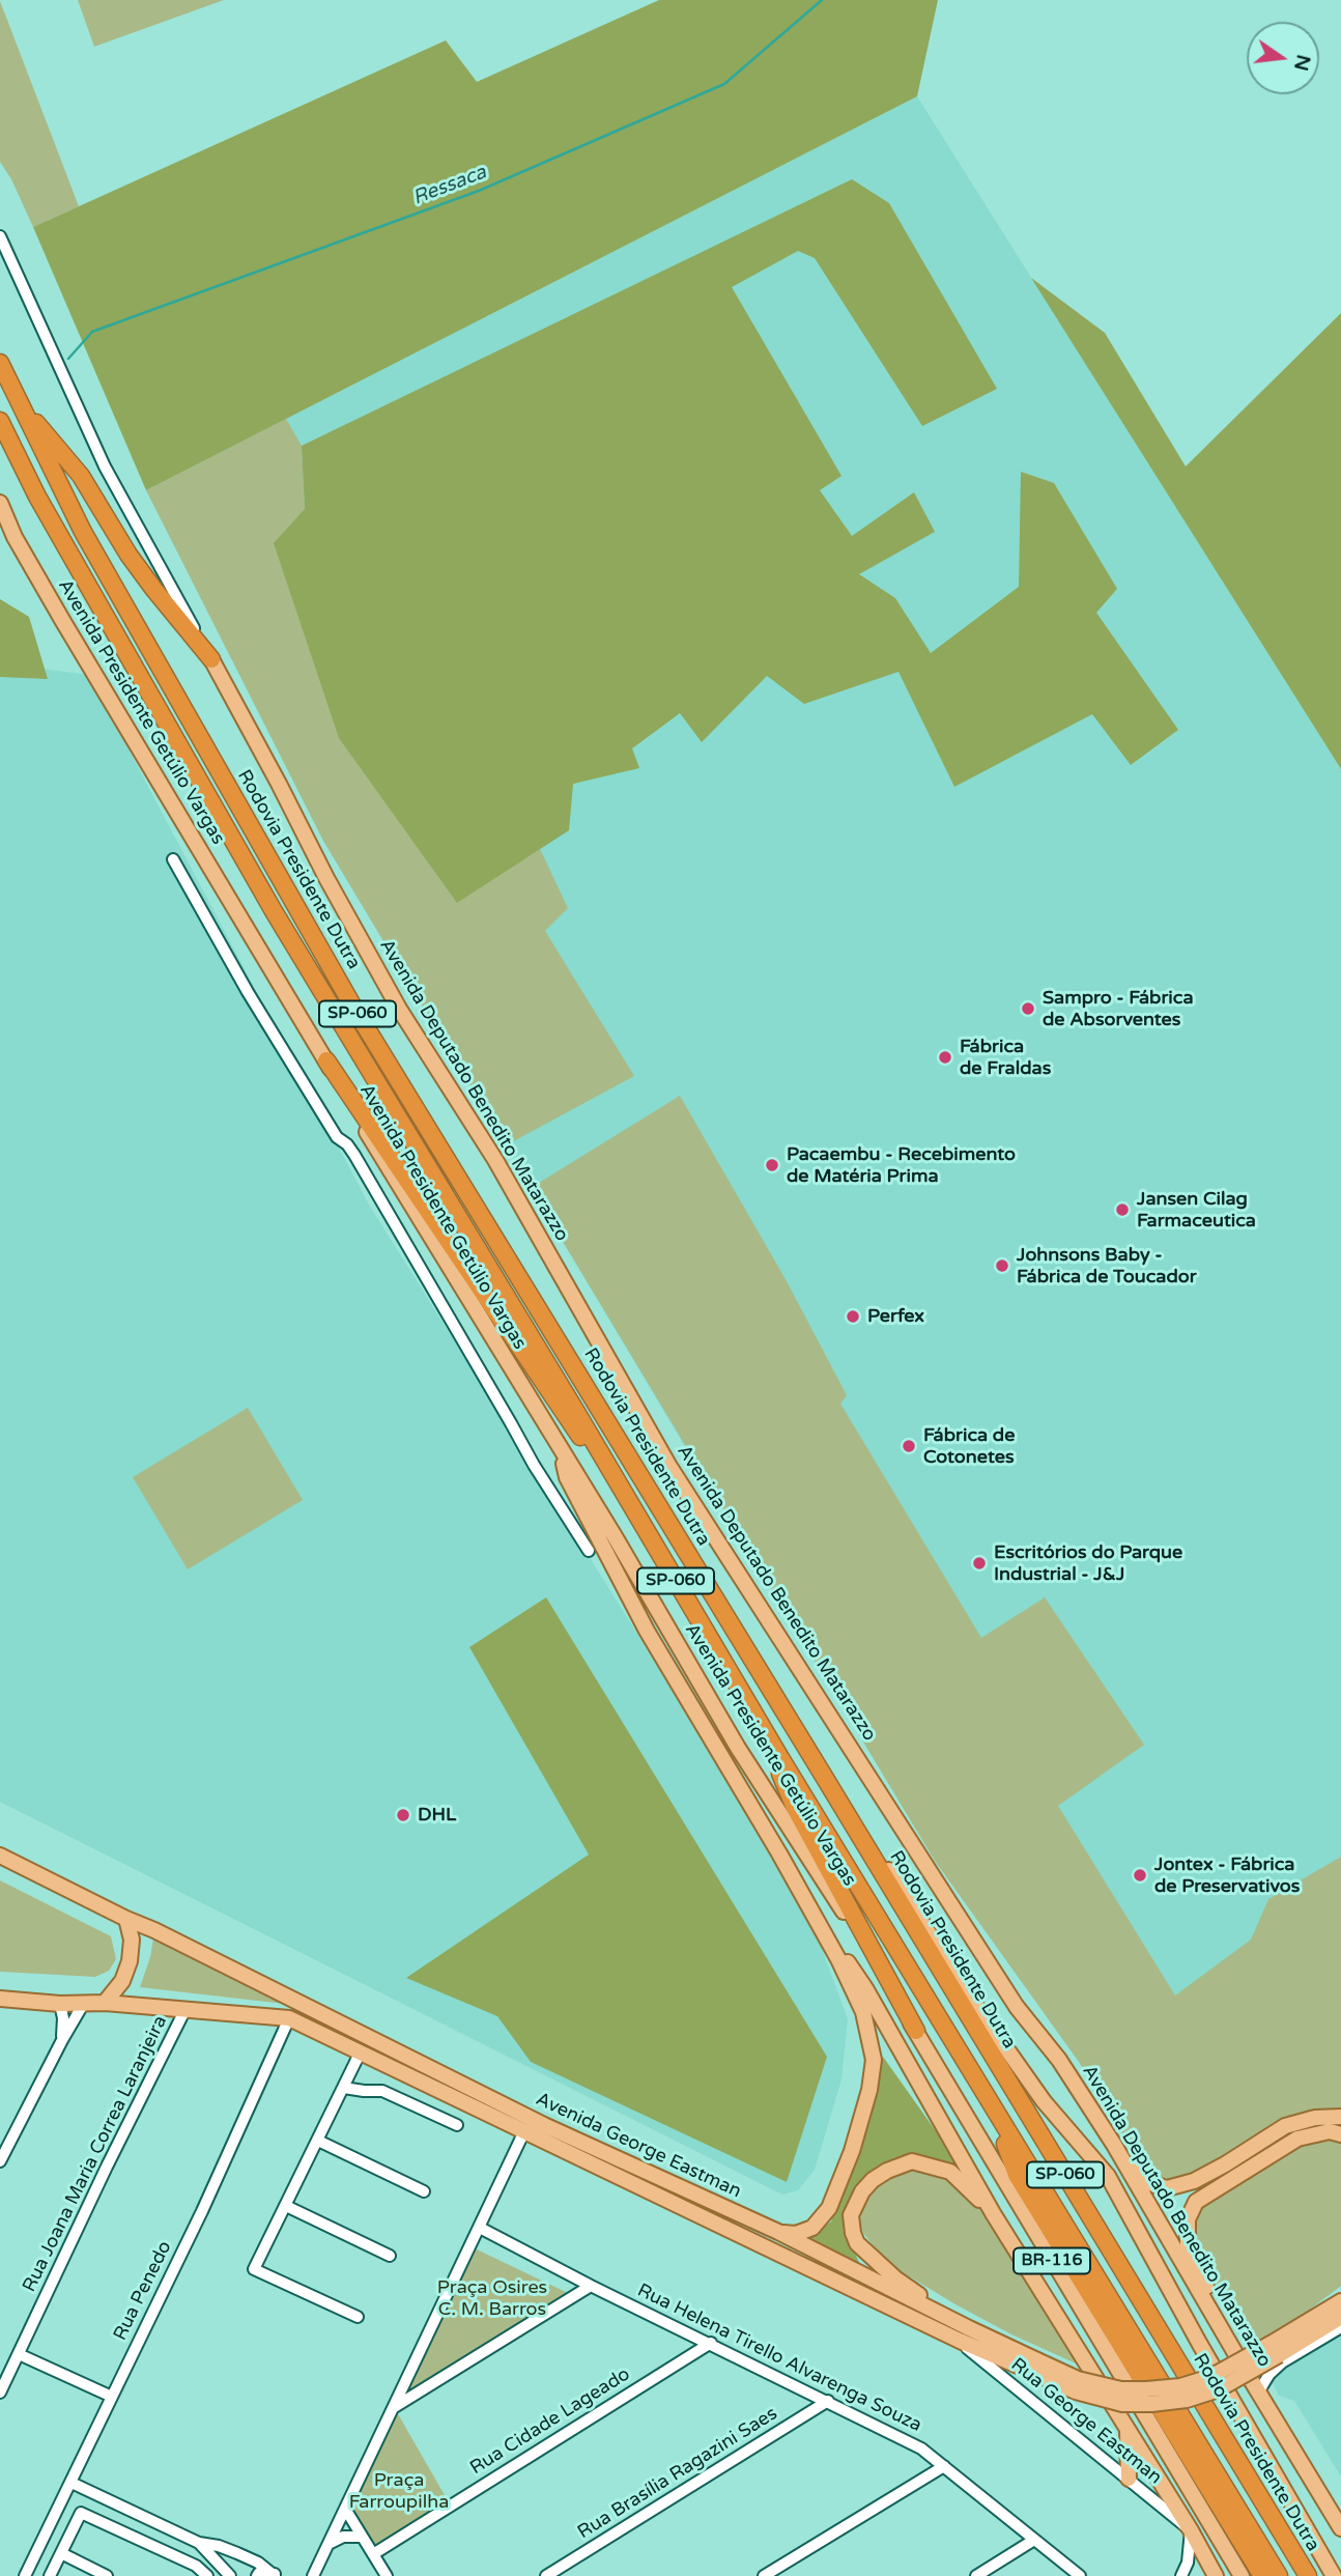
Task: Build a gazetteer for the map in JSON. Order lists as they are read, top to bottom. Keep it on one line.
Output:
{"streets":{"highway":["Rodovia Presidente Dutra","SP-060"],"main road":["Avenida Presidente Getúlio Vargas","Avenida Deputado Benedito Matarazzo","Avenida George Eastman","BR-116"],"street":["Rua Joana Maria Correa Laranjeira","Rua Penedo","Rua Helena Tirello Alvarenga Souza","Rua Cidade Lageado","Rua George Eastman","Rua Brasília Ragazini Saes"]},"crossings":[["Avenida Presidente Getúlio Vargas","BR-116"],["Avenida George Eastman","Rua Joana Maria Correa Laranjeira"],["Avenida George Eastman","Rua Penedo"],["Avenida George Eastman","Rua George Eastman"],["Rua Helena Tirello Alvarenga Souza","Rua Cidade Lageado"],["Rua Helena Tirello Alvarenga Souza","Rua Brasília Ragazini Saes"]],"water":["Ressaca"],"parks":["Praça Osires C. M. Barros","Praça Farroupilha"],"places":["Sampro - Fábrica de Absorventes","Fábrica de Fraldas","Pacaembu - Recebimento de Matéria Prima","Jansen Cilag Farmaceutica","Johnsons Baby - Fábrica de Toucador","Perfex","Fábrica de Cotonetes","Escritórios do Parque Industrial - J&J","DHL","Jontex - Fábrica de Preservativos"],"north":"right"}
